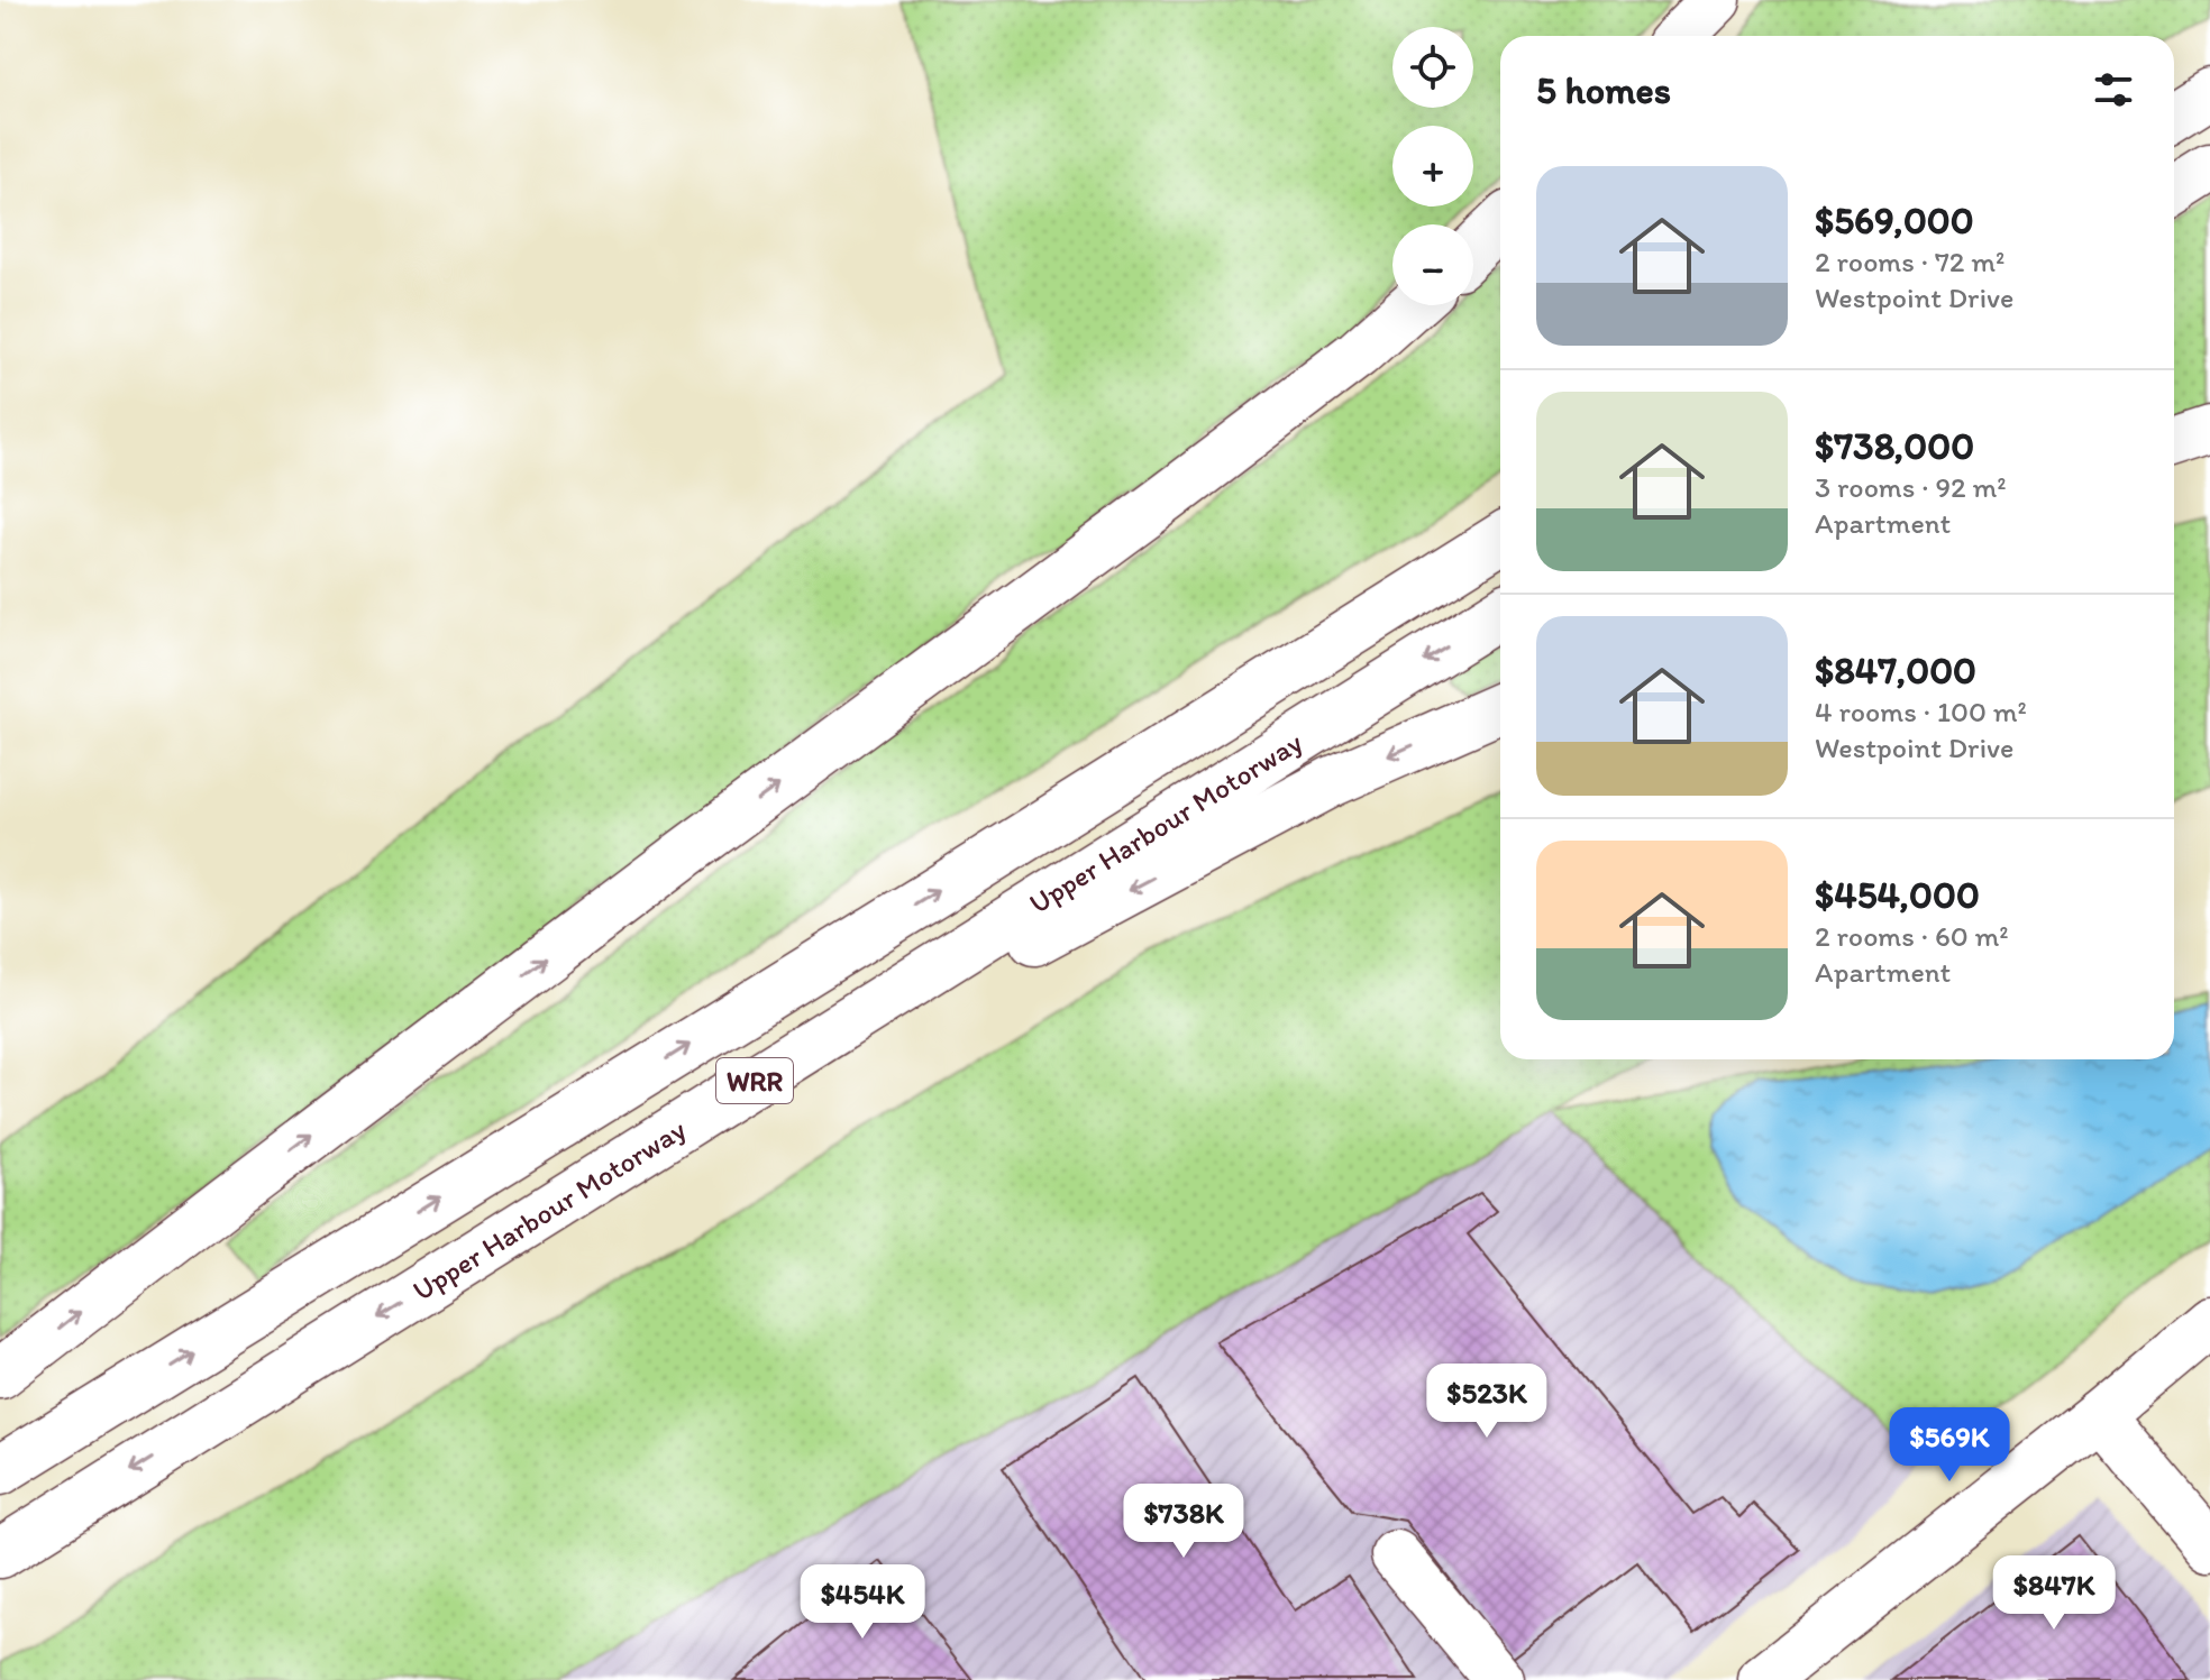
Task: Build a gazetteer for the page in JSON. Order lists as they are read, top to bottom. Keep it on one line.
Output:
{"streets":{"main road":["Upper Harbour Motorway","WRR"]},"page":{"map_buttons":["+","−"],"heading":"5 homes","list":[{"name":"$569,000","note":"2 rooms · 72 m² · Westpoint Drive"},{"name":"$738,000","note":"3 rooms · 92 m² · Apartment"},{"name":"$847,000","note":"4 rooms · 100 m² · Westpoint Drive"},{"name":"$454,000","note":"2 rooms · 60 m² · Apartment"}],"price":["$523K","$569K","$738K","$847K","$454K"]}}
